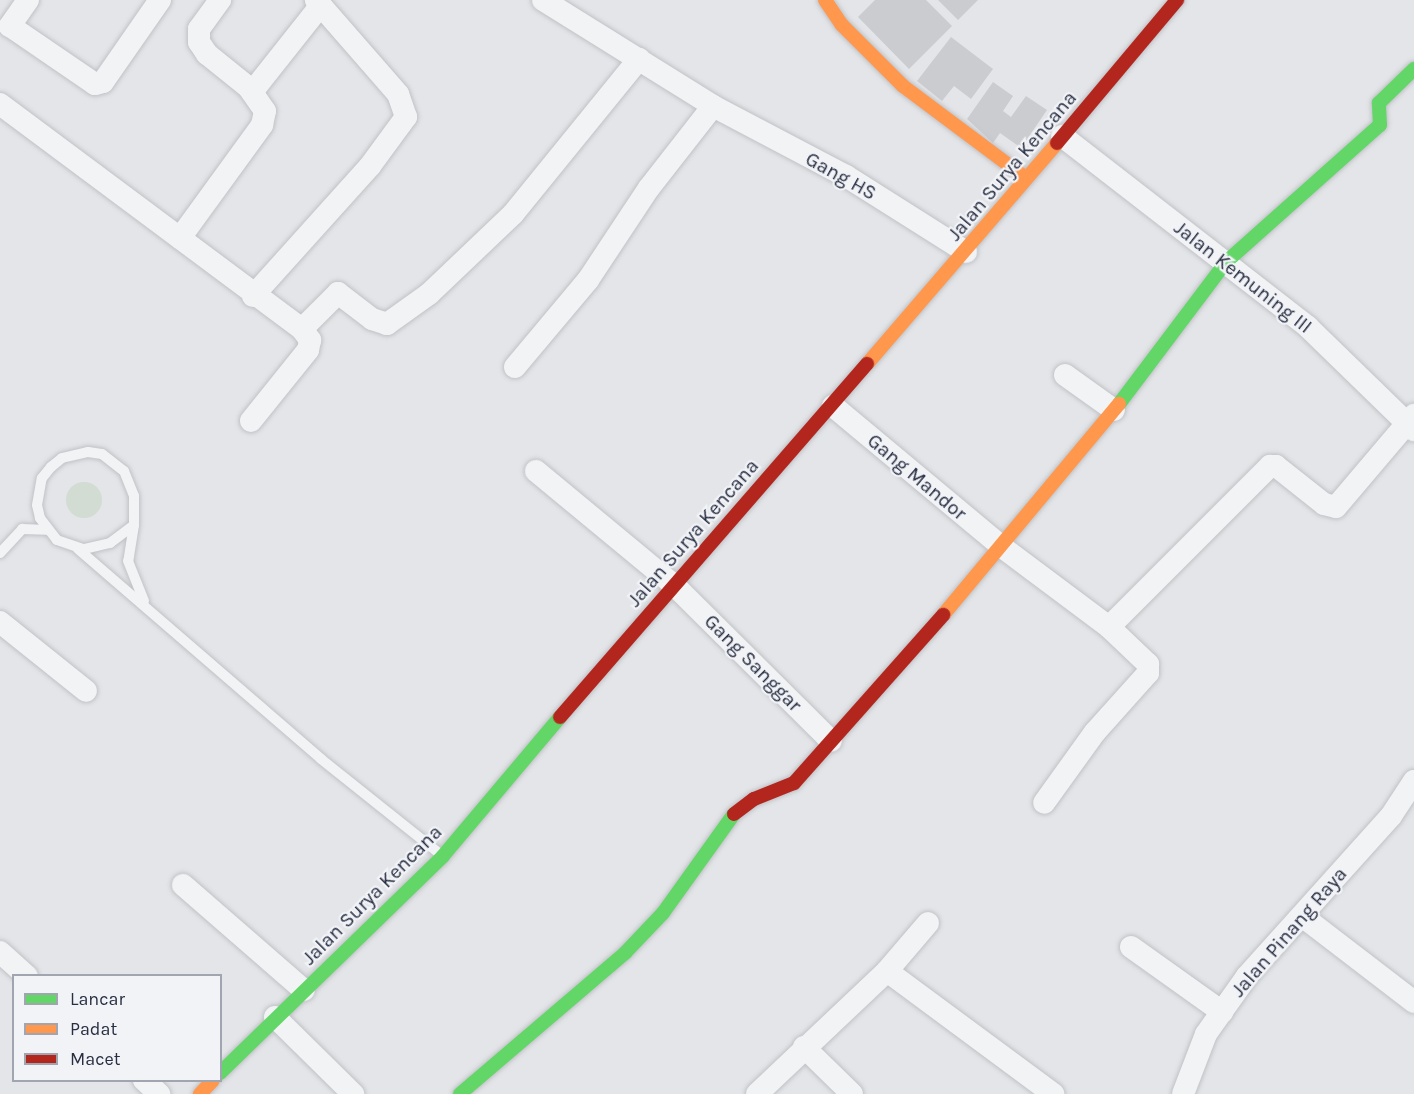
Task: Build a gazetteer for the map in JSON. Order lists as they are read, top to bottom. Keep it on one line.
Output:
{"streets":{"street":["Jalan Surya Kencana","Gang HS","Jalan Kemuning III","Gang Mandor","Gang Sanggar","Jalan Pinang Raya"]},"crossings":[["Jalan Surya Kencana","Gang HS"],["Jalan Surya Kencana","Jalan Kemuning III"],["Jalan Surya Kencana","Gang Mandor"],["Jalan Surya Kencana","Gang Sanggar"]],"legend":["Lancar","Padat","Macet"]}
